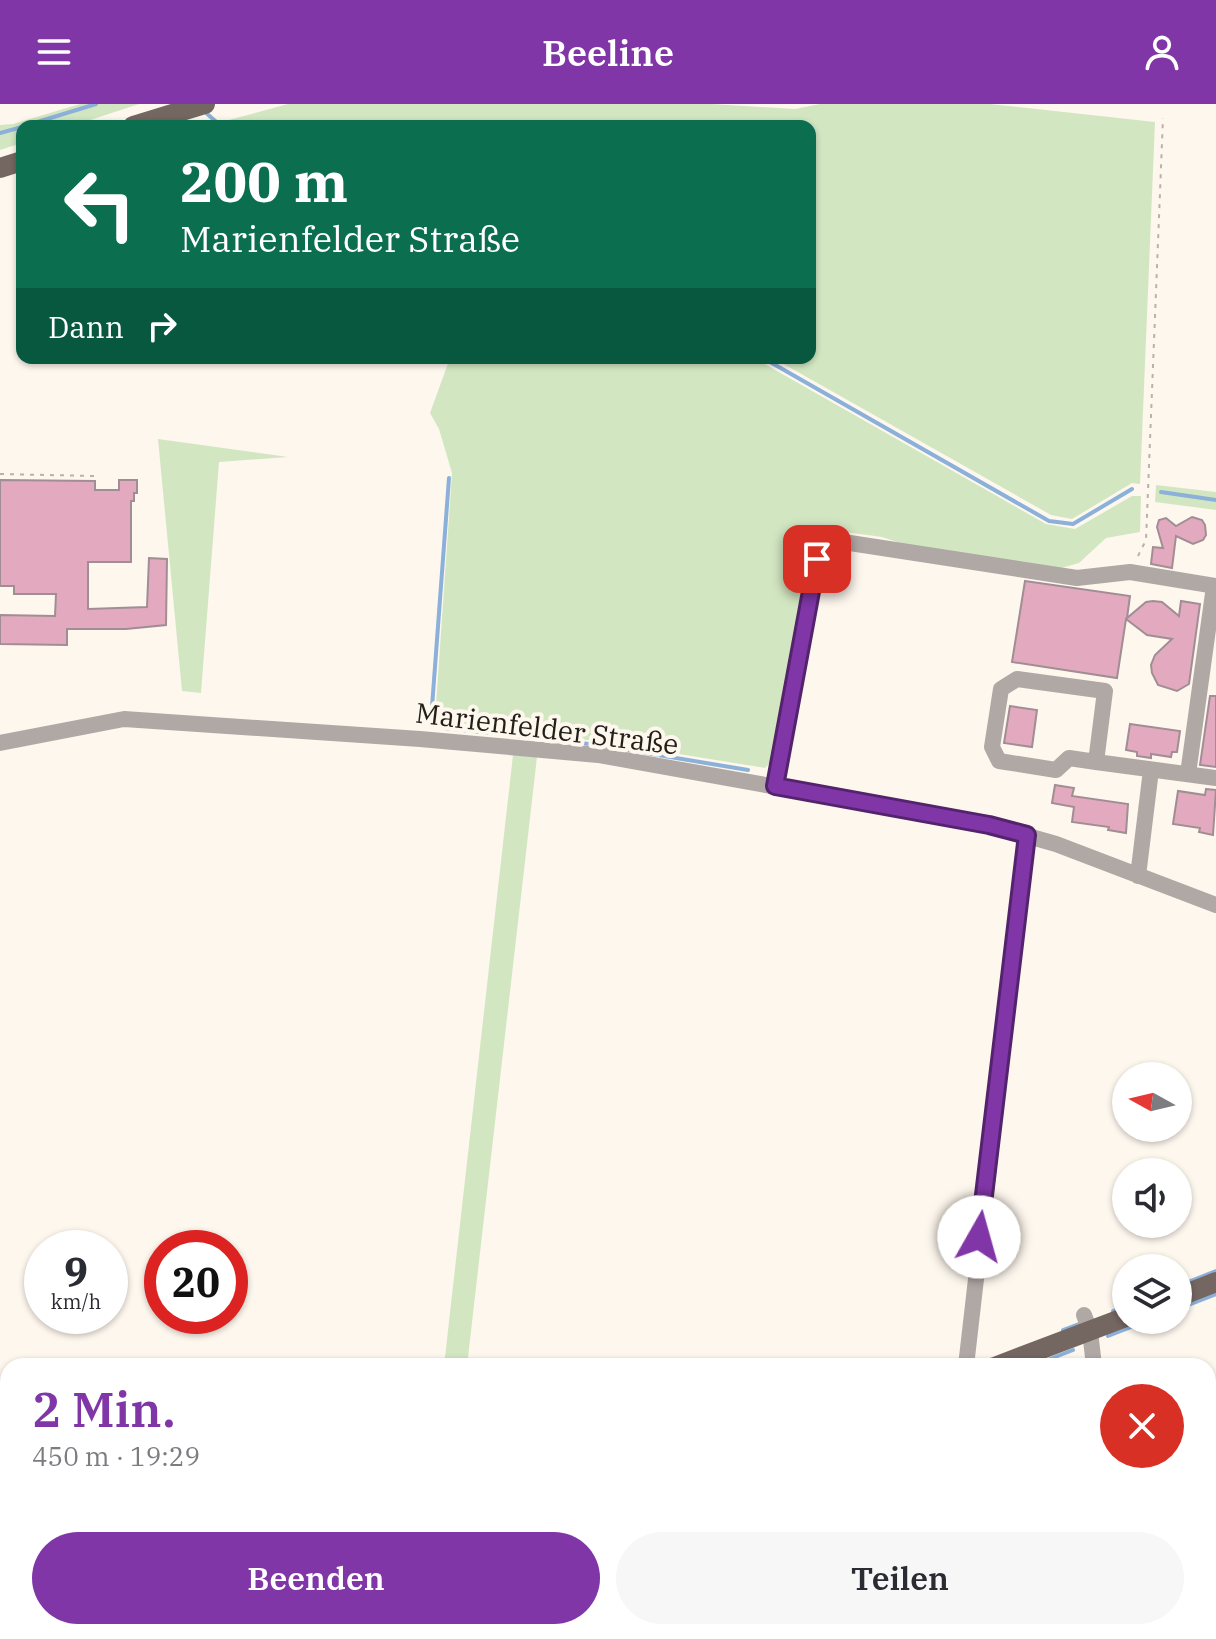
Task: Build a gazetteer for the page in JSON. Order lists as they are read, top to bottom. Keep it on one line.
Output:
{"streets":{"street":["Marienfelder Straße"]},"north":"left","page":{"header":"Beeline","turn":["200 m","Marienfelder Straße"],"then":"Dann","speed":"9 km/h","limit":"20","heading":["2 Min.","450 m · 19:29"],"buttons":["Beenden","Teilen"]}}
